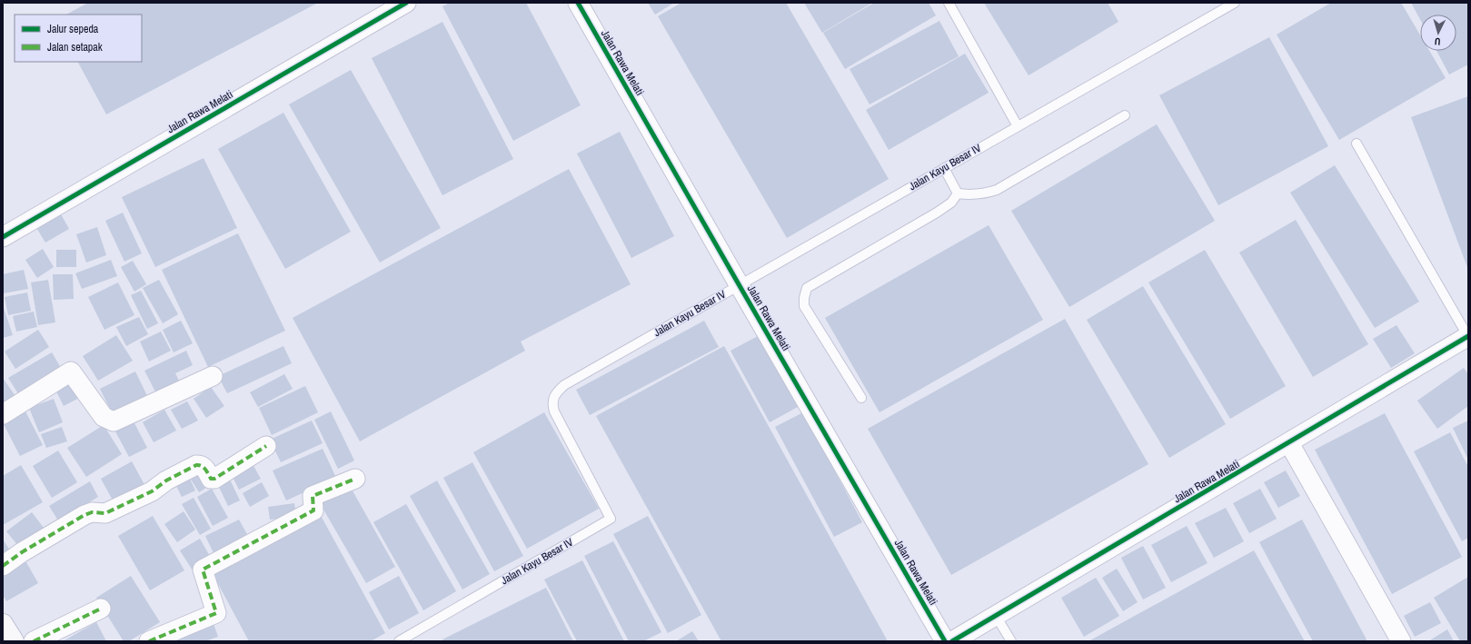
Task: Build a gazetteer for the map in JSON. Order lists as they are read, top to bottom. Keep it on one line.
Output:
{"streets":{"street":["Jalan Rawa Melati"],"lane":["Jalan Kayu Besar IV"]},"crossings":[["Jalan Rawa Melati","Jalan Kayu Besar IV"]],"legend":["Jalur sepeda","Jalan setapak"],"north":"bottom"}
